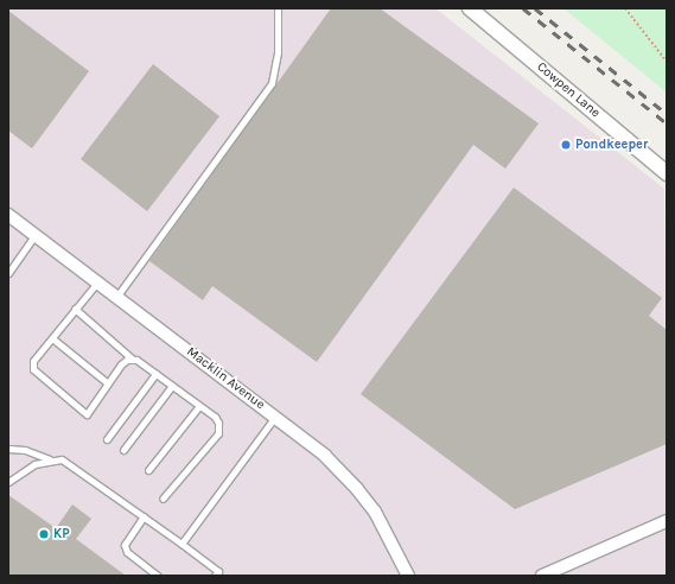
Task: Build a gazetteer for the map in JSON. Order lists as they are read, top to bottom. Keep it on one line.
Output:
{"streets":{"street":["Cowpen Lane","Macklin Avenue"]},"places":["Pondkeeper","KP"]}
